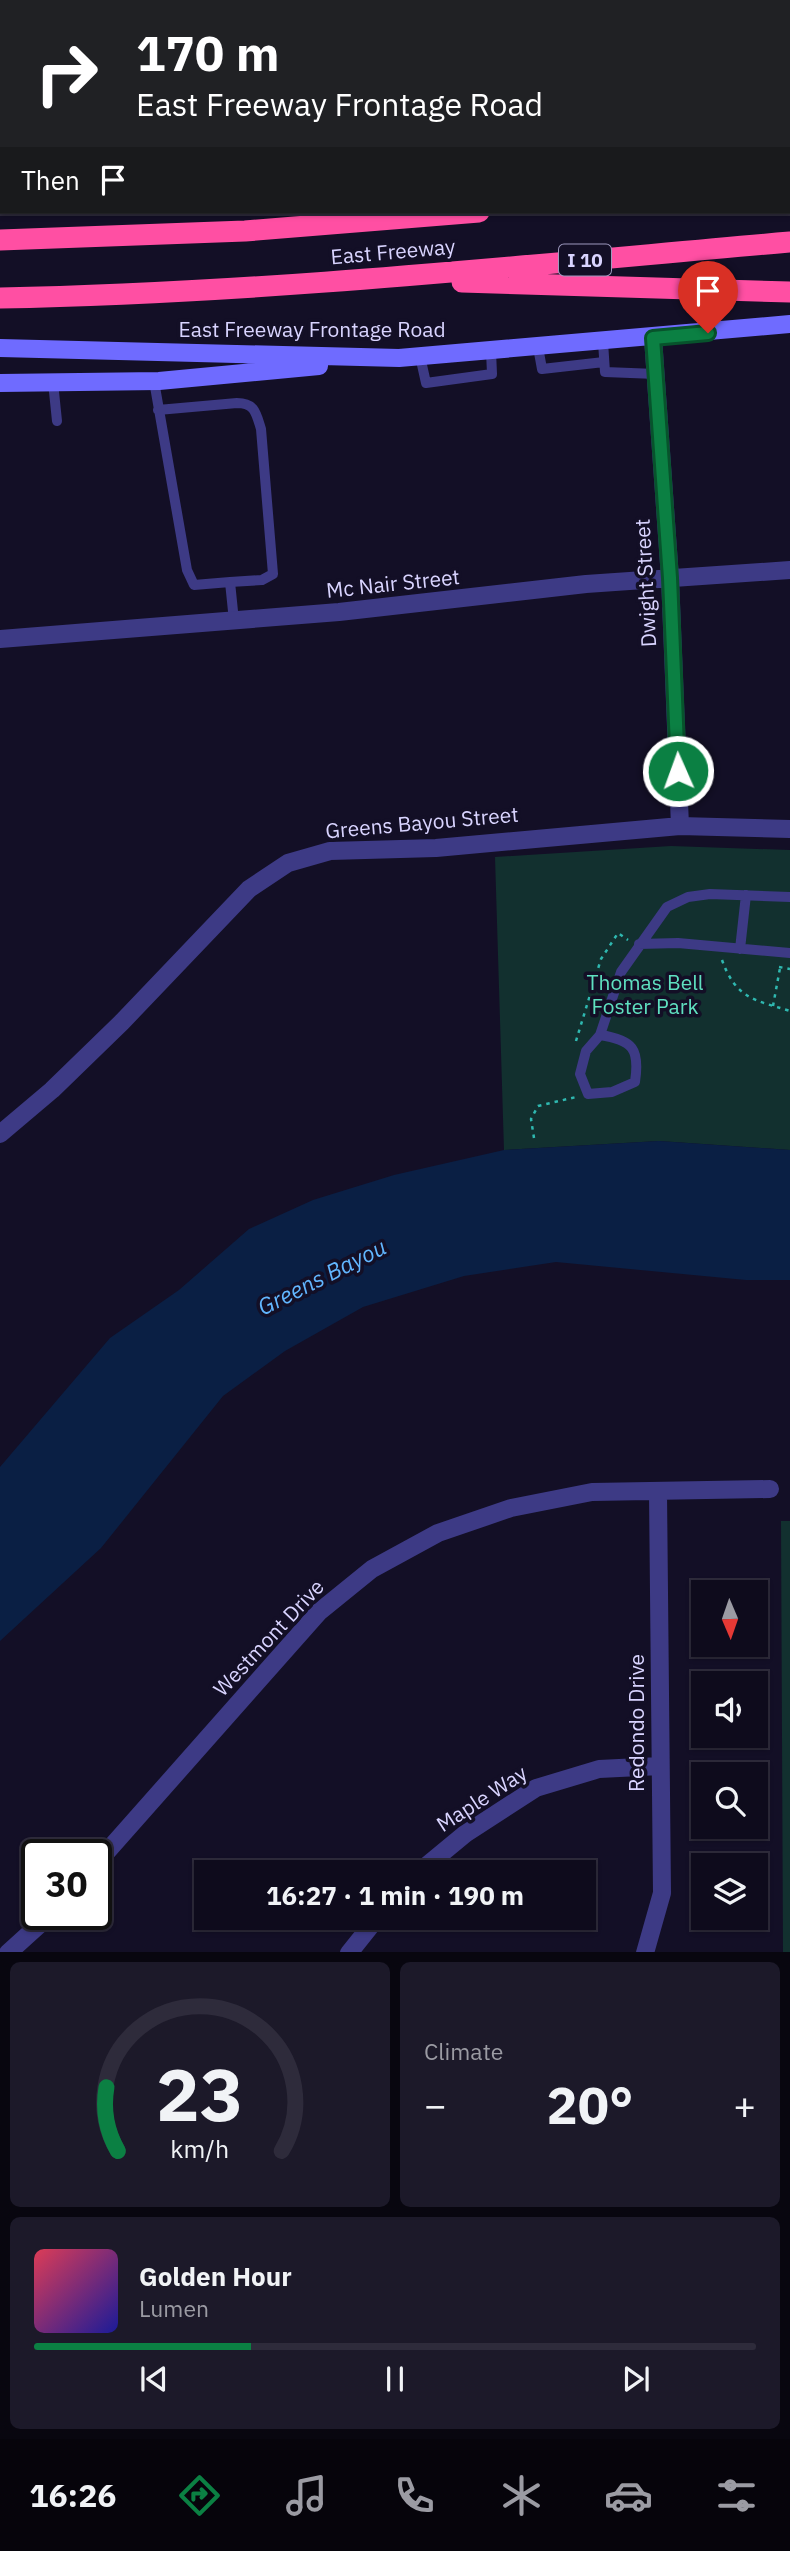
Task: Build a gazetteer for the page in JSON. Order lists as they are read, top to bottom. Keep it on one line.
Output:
{"streets":{"highway":["East Freeway","I 10"],"main road":["East Freeway Frontage Road"],"street":["Dwight Street","Mc Nair Street","Greens Bayou Street","Westmont Drive","Redondo Drive","Maple Way"]},"crossings":[["East Freeway Frontage Road","Dwight Street"],["Dwight Street","Mc Nair Street"],["Dwight Street","Greens Bayou Street"],["Westmont Drive","Redondo Drive"],["Redondo Drive","Maple Way"]],"water":["Greens Bayou"],"parks":["Thomas Bell Foster Park"],"north":"bottom","page":{"turn":["170 m","East Freeway Frontage Road"],"then":"Then","limit":"30","trip":"16:27 · 1 min · 190 m","tile":"Climate","heat":["−","20°","+"],"song":["Golden Hour","Lumen"],"tabs":"16:26","gauge":["23","km/h"]}}
